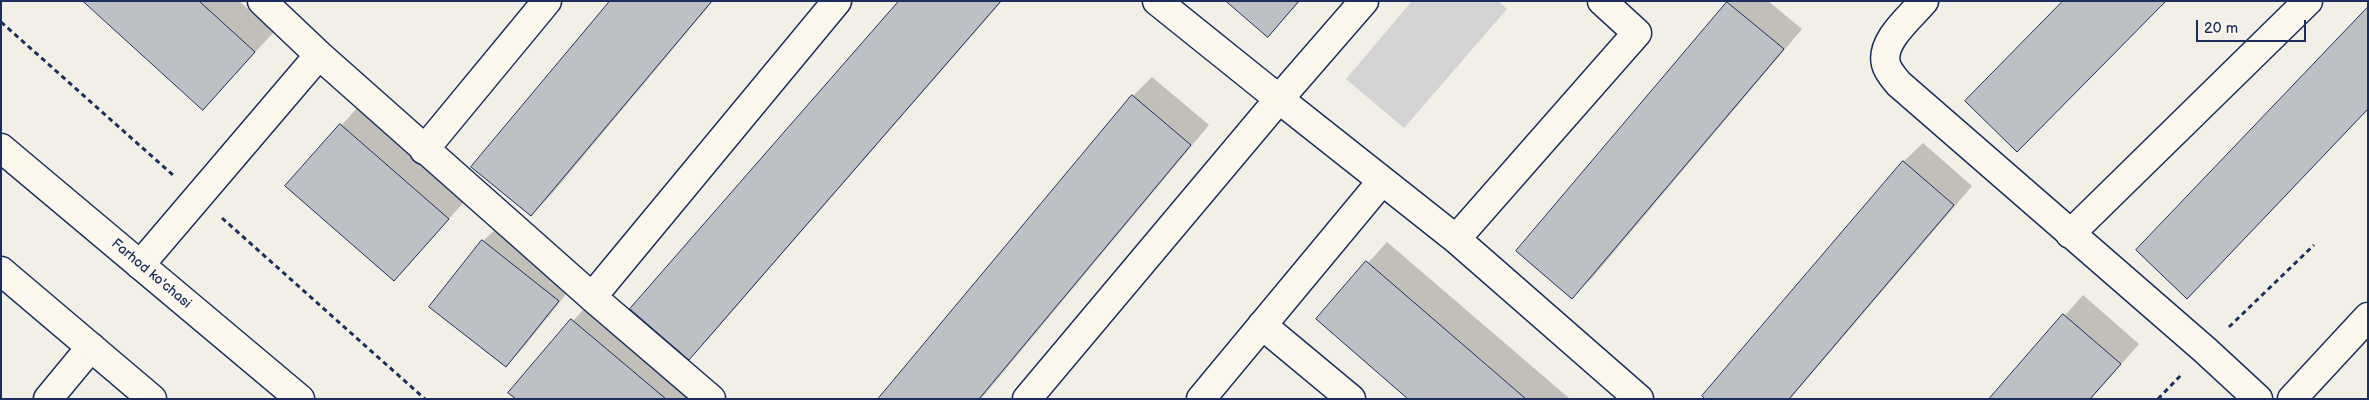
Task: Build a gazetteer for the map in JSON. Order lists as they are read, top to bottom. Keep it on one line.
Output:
{"streets":{"main road":["Farhod ko'chasi"]},"scale_bar":"20 m"}
